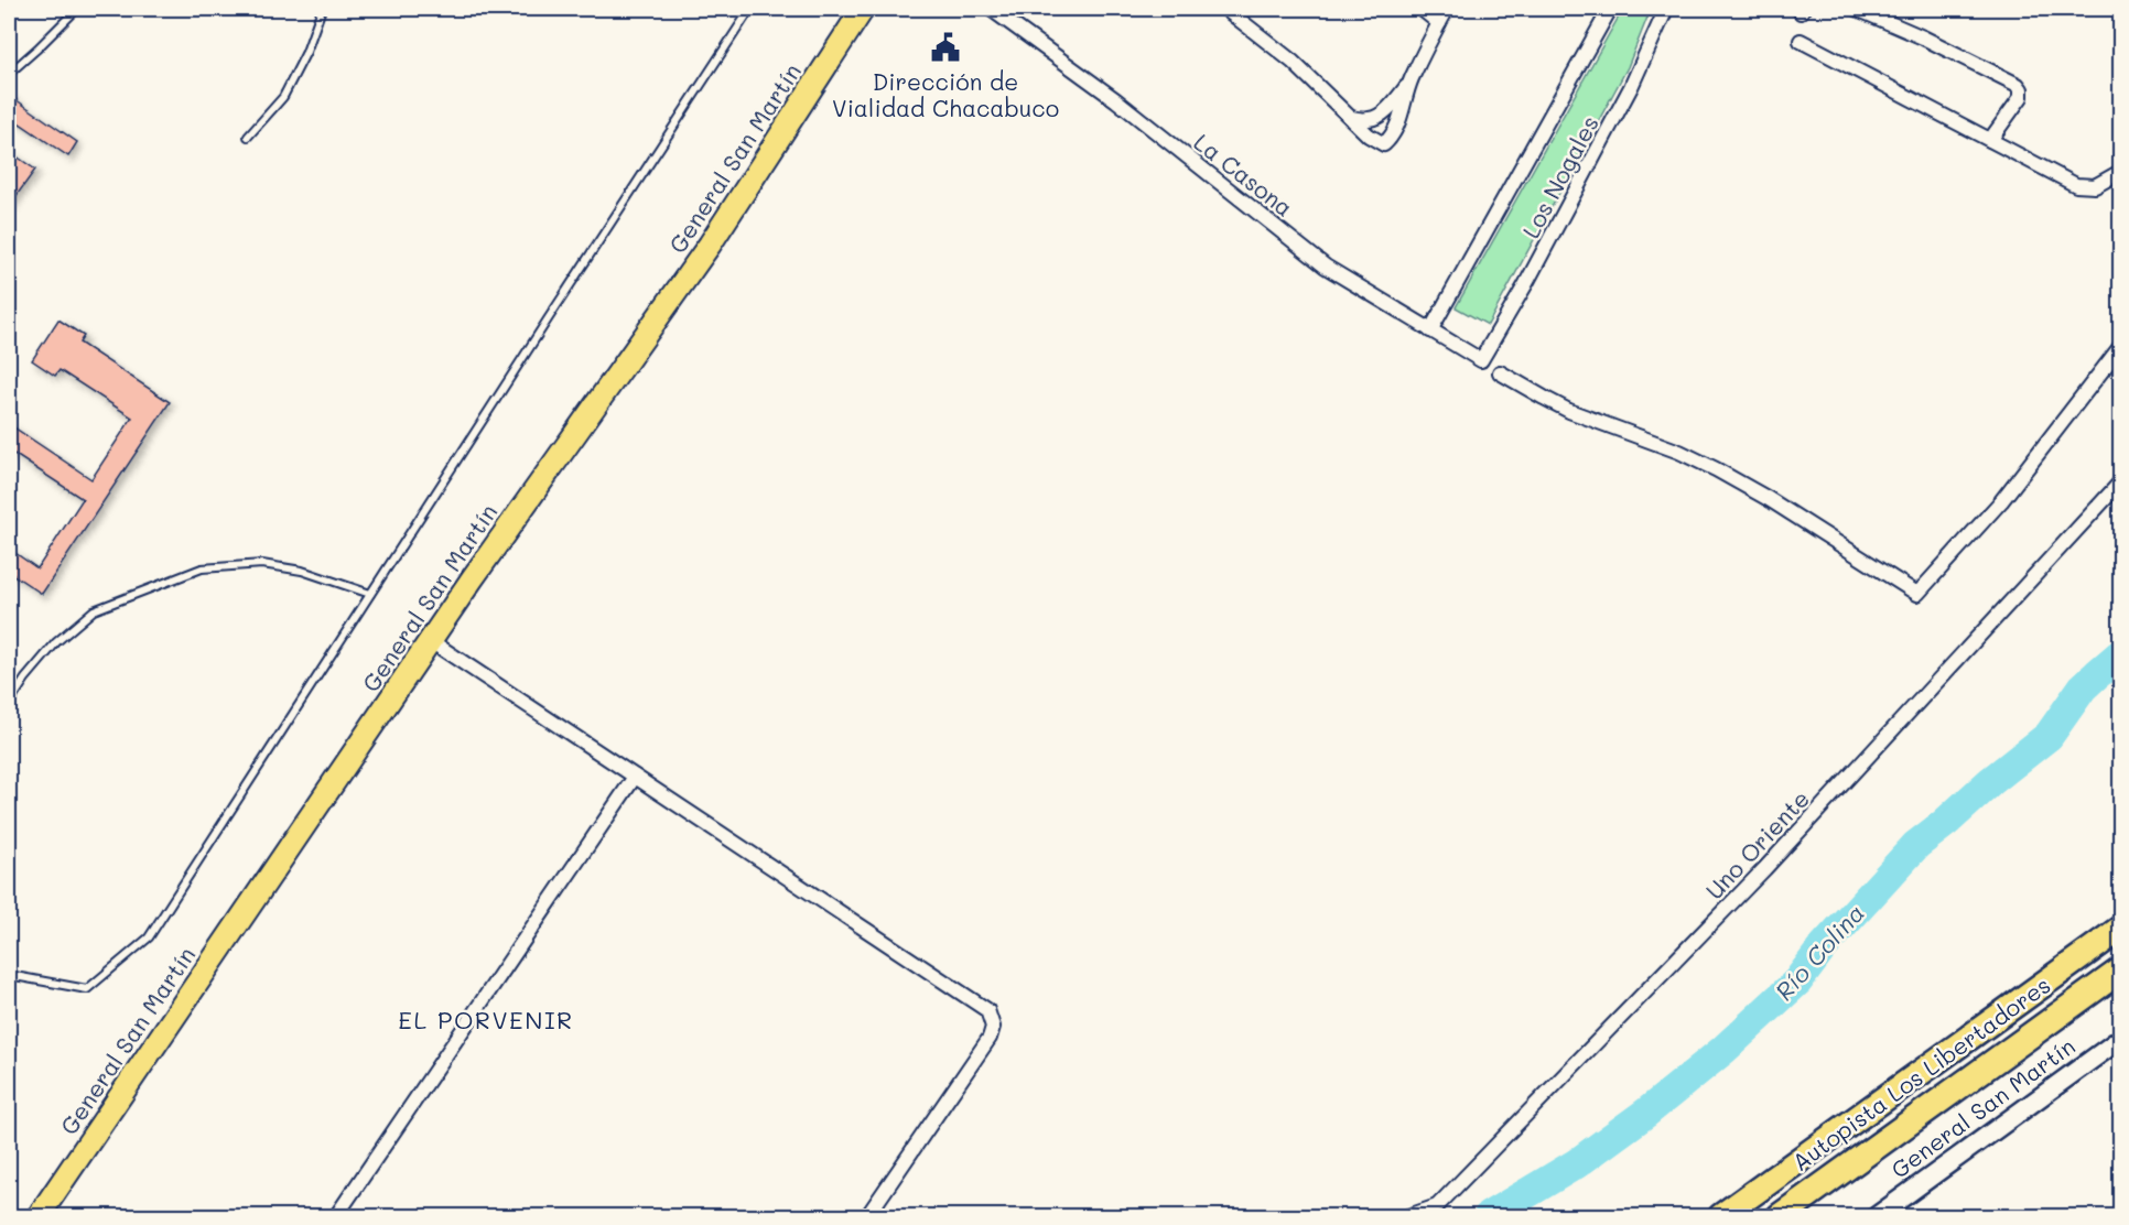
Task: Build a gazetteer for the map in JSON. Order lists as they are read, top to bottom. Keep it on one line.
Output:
{"streets":{"highway":["Autopista Los Libertadores"],"main road":["General San Martín"],"street":["La Casona","Los Nogales","Uno Oriente"]},"crossings":[["La Casona","Los Nogales"]],"districts":["EL PORVENIR"],"water":["Río Colina"],"places":{"public building":["Dirección de Vialidad Chacabuco"]}}
